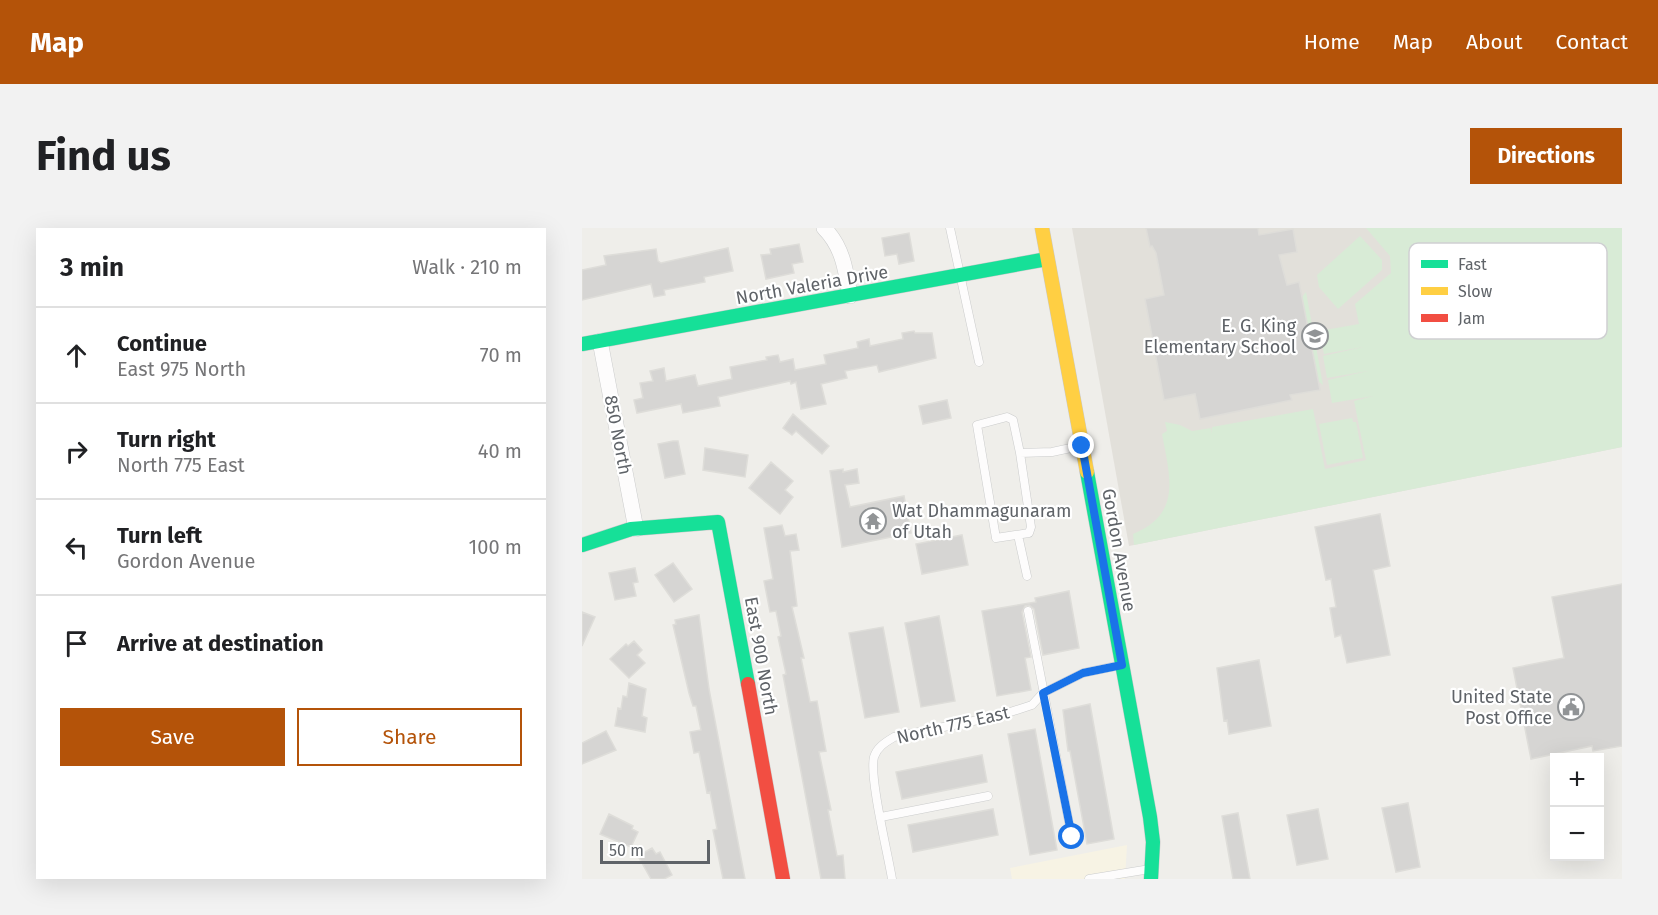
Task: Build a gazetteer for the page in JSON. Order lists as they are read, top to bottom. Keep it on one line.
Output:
{"streets":{"street":["North Valeria Drive","850 North","Gordon Avenue","East 900 North"],"lane":["North 775 East"]},"crossings":[["North Valeria Drive","850 North"],["North Valeria Drive","Gordon Avenue"],["850 North","East 900 North"],["Gordon Avenue","North 775 East"]],"places":{"school or university":["E. G. King Elementary School"],"temple":["Wat Dhammagunaram of Utah"],"public building":["United State Post Office"]},"legend":["Fast","Slow","Jam"],"scale_bar":"50 m","page":{"header":"Map","nav":["Home","Map","About","Contact"],"buttons":["Directions",["Save","Share"]],"title":"Find us","heading":["3 min","Walk · 210 m"],"list":[["Continue","East 975 North","70 m"],["Turn right","North 775 East","40 m"],["Turn left","Gordon Avenue","100 m"],"Arrive at destination"],"map_buttons":["+","−"],"scale":"50 m"}}
